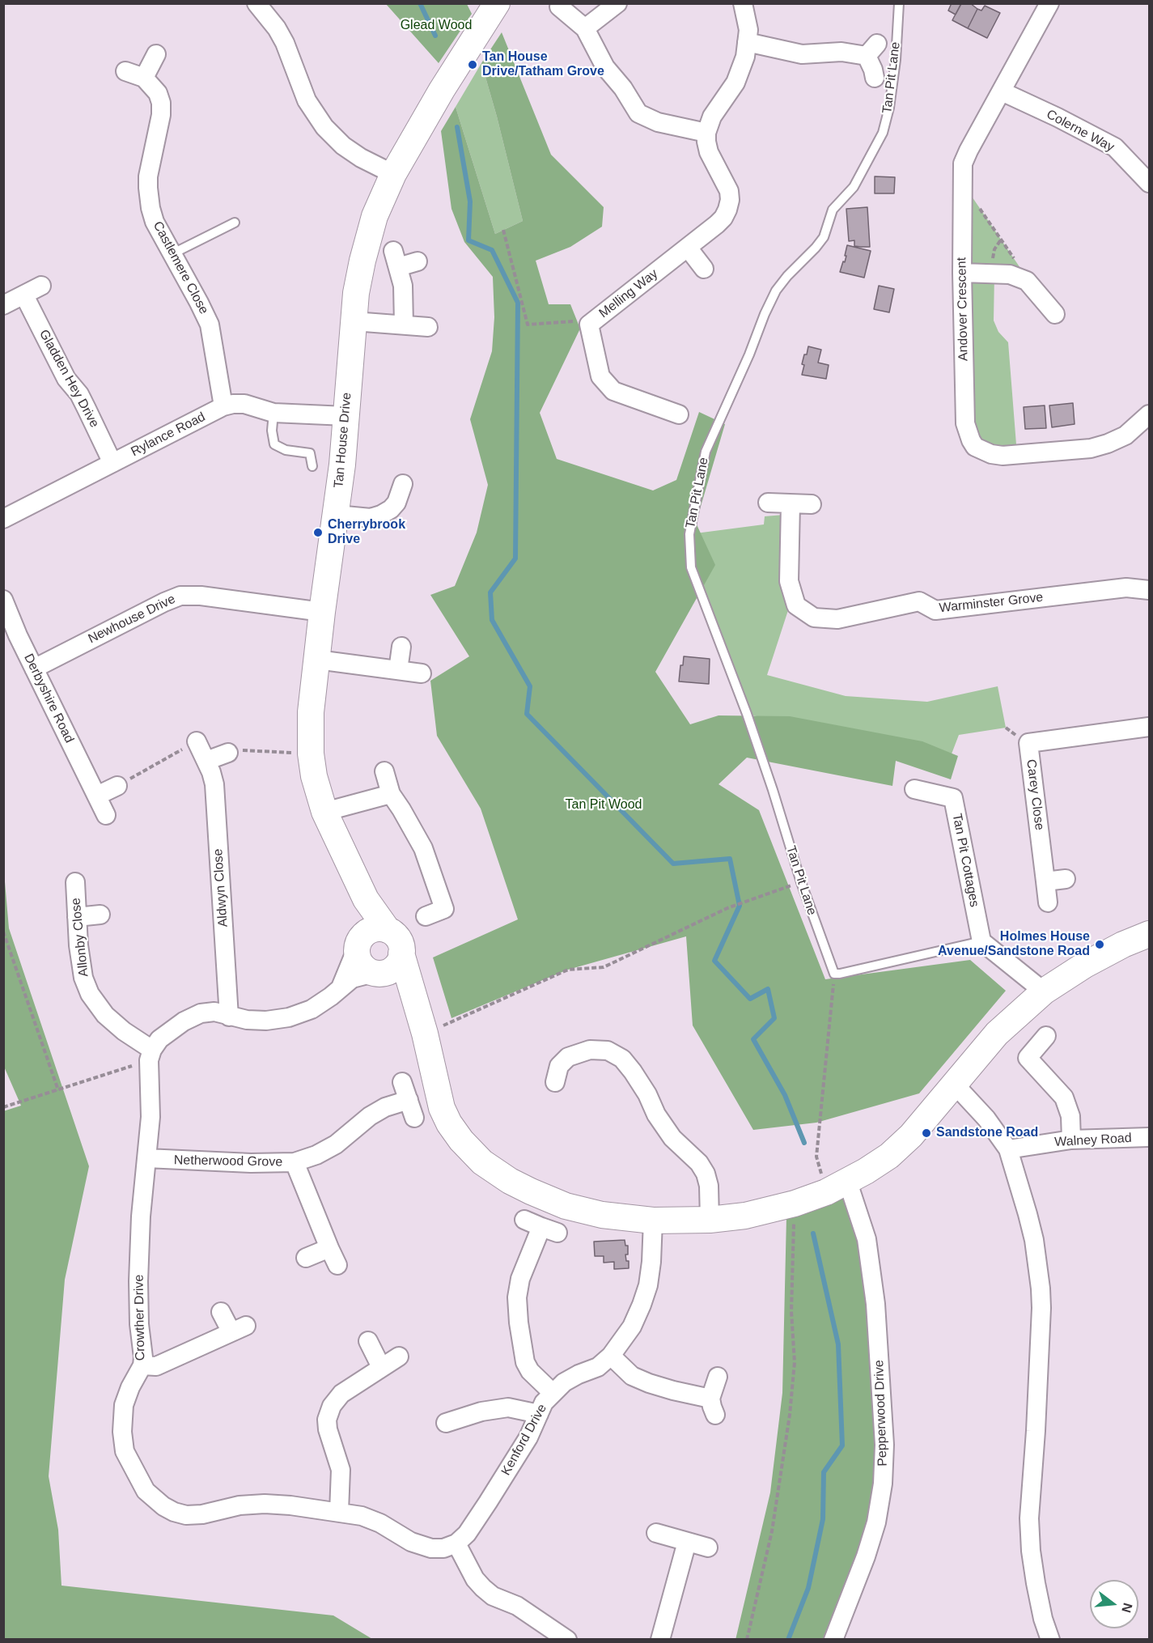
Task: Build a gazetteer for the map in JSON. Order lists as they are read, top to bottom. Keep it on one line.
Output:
{"streets":{"street":["Colerne Way","Castlemere Close","Melling Way","Andover Crescent","Gladden Hey Drive","Rylance Road","Tan House Drive","Warminster Grove","Newhouse Drive","Derbyshire Road","Carey Close","Tan Pit Cottages","Aldwyn Close","Allonby Close","Walney Road","Netherwood Grove","Crowther Drive","Pepperwood Drive","Kenford Drive"],"lane":["Tan Pit Lane"]},"crossings":[["Colerne Way","Andover Crescent"],["Castlemere Close","Rylance Road"],["Gladden Hey Drive","Rylance Road"],["Rylance Road","Tan House Drive"],["Tan House Drive","Newhouse Drive"],["Newhouse Drive","Derbyshire Road"],["Allonby Close","Crowther Drive"],["Netherwood Grove","Crowther Drive"],["Crowther Drive","Kenford Drive"]],"parks":["Glead Wood","Tan Pit Wood"],"places":["Tan House Drive/Tatham Grove","Cherrybrook Drive","Holmes House Avenue/Sandstone Road","Sandstone Road"],"north":"right"}
